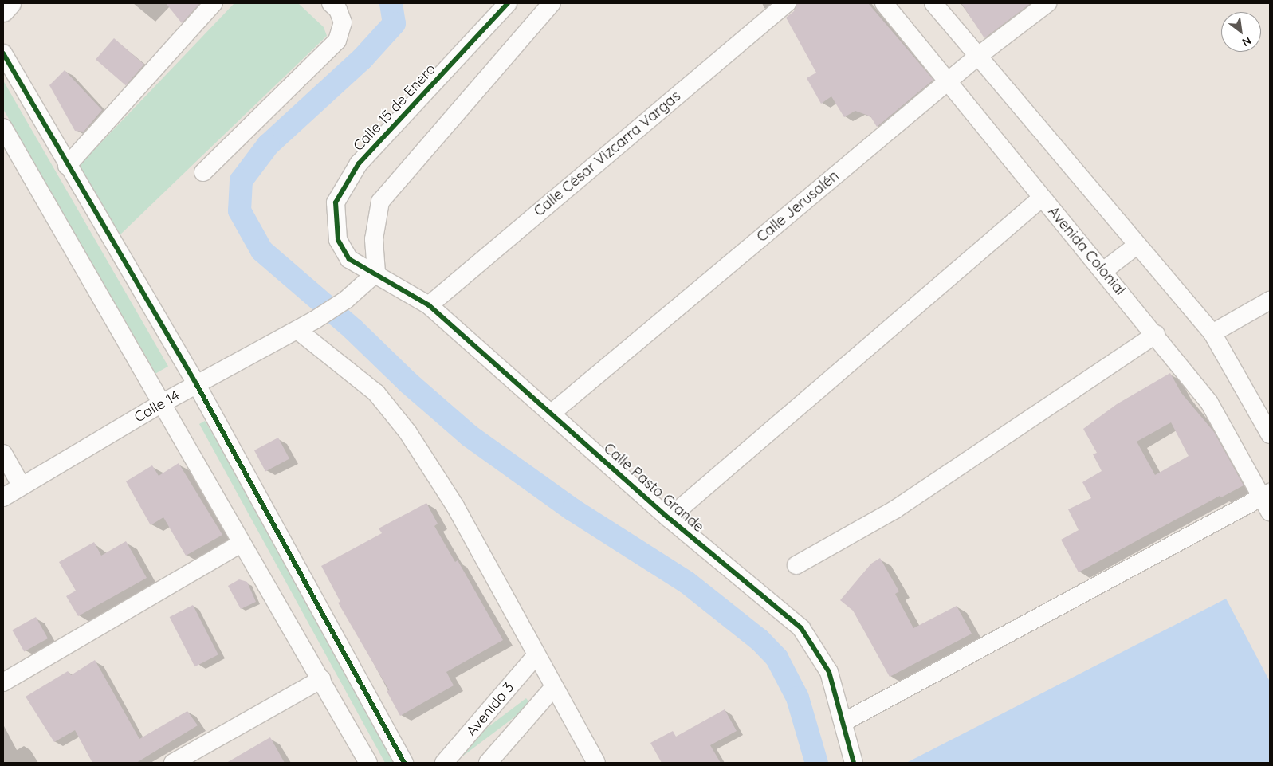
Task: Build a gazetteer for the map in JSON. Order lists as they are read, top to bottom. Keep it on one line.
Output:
{"streets":{"street":["Calle 15 de Enero","Calle César Vizcarra Vargas","Calle Jerusalén","Avenida Colonial","Calle 14","Calle Pasto Grande","Avenida 3"]},"crossings":[["Calle 15 de Enero","Calle 14"],["Calle 15 de Enero","Calle Pasto Grande"],["Calle César Vizcarra Vargas","Calle Pasto Grande"],["Calle Jerusalén","Avenida Colonial"],["Calle Jerusalén","Calle Pasto Grande"],["Calle 14","Calle Pasto Grande"]],"north":"bottom right"}
